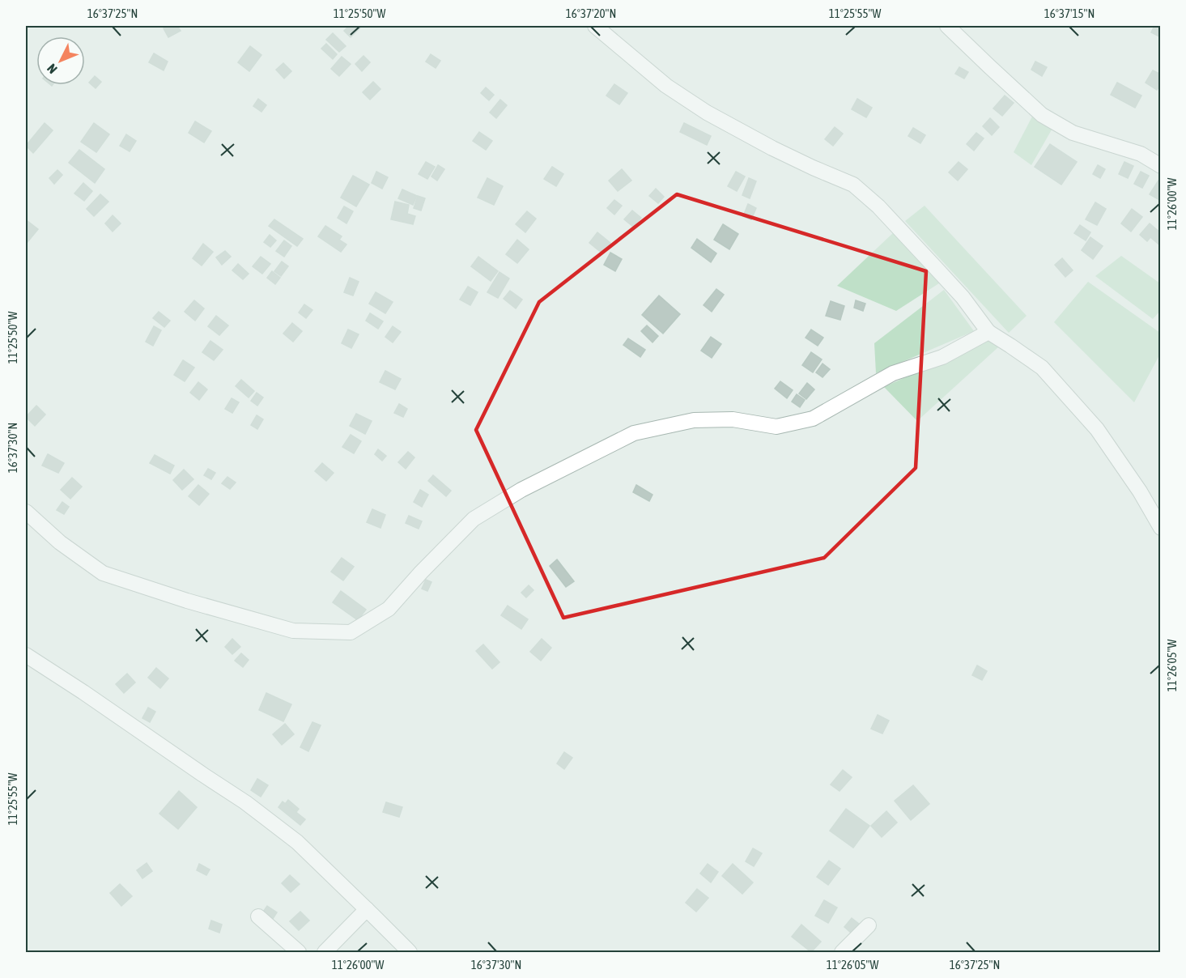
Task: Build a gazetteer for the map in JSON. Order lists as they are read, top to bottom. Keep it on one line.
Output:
{"north":"bottom left","coordinates":["16°37'25\"N","11°25'50\"W","16°37'20\"N","11°25'55\"W","16°37'15\"N","11°26'00\"W","16°37'30\"N","11°26'05\"W"]}
